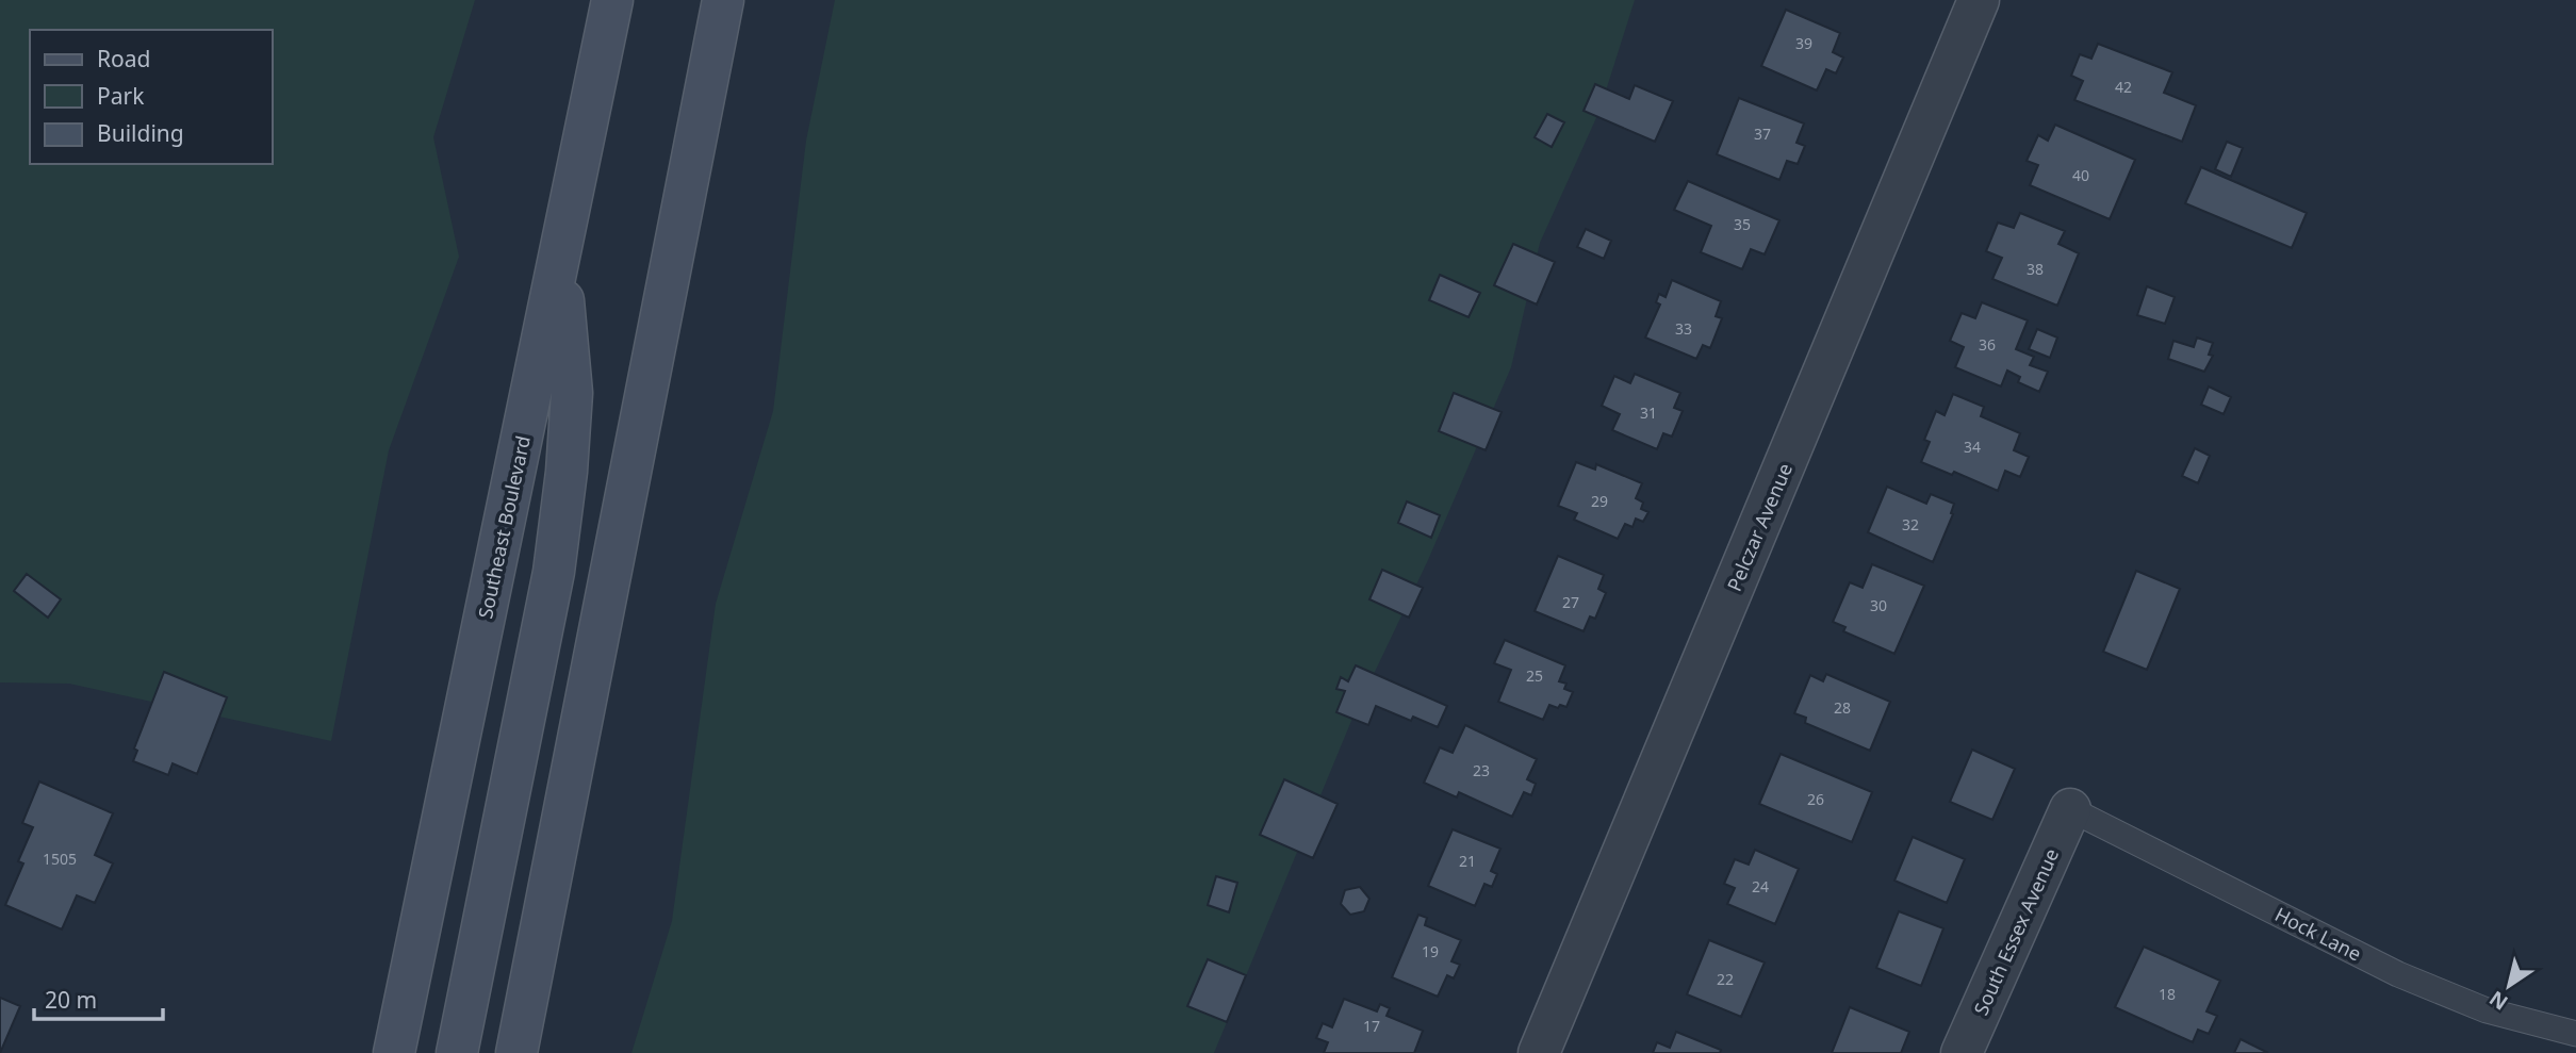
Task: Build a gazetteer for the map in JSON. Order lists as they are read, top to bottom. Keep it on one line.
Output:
{"streets":{"main road":["Southeast Boulevard"],"street":["Pelczar Avenue","South Essex Avenue"],"lane":["Hock Lane"]},"crossings":[["South Essex Avenue","Hock Lane"]],"house_numbers":["39","42","37","40","35","38","33","36","31","34","29","32","27","30","25","28","23","26","1505","21","24","19","22","18","17"],"legend":["Road","Park","Building"],"scale_bar":"20 m","north":"bottom left"}
